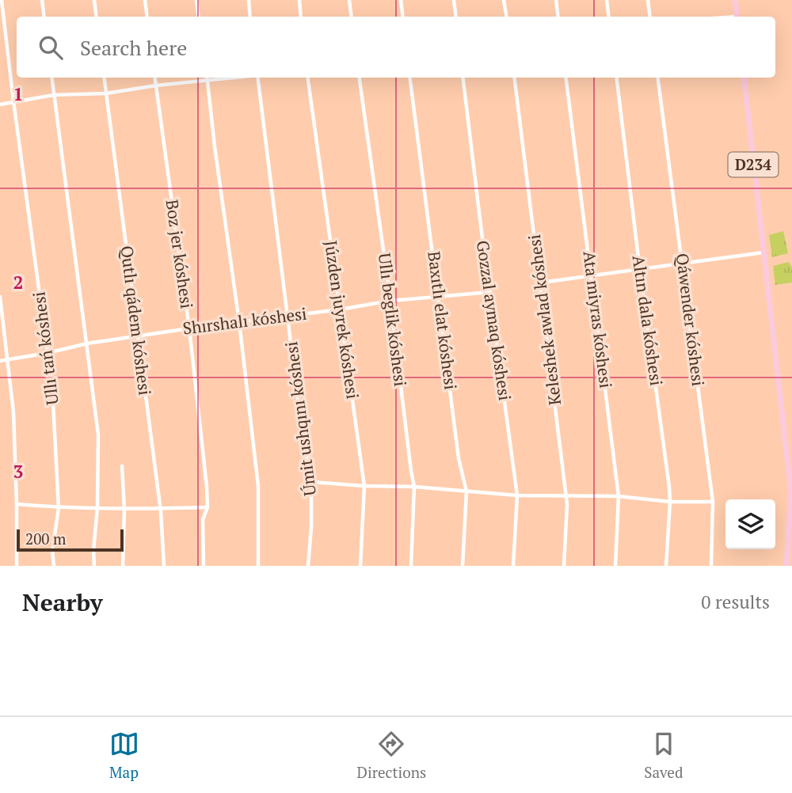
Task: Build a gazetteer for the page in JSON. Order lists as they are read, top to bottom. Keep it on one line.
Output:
{"streets":{"main road":["D234"],"street":["Boz jer kóshesi","Júzden juyrek kóshesi","Ullı beglik kóshesi","Keleshek awlad kóshesi","Ata miyras kóshesi","Qáwender kóshesi","Qutlı qádem kóshesi","Baxıtlı elat kóshesi","Gozzal aymaq kóshesi","Altın dala kóshesi","Shırshalı kóshesi","Ullı tań kóshesi","Úmit ushqını kóshesi"]},"crossings":[["Boz jer kóshesi","Shırshalı kóshesi"],["Júzden juyrek kóshesi","Shırshalı kóshesi"],["Ullı beglik kóshesi","Shırshalı kóshesi"],["Qutlı qádem kóshesi","Shırshalı kóshesi"],["Baxıtlı elat kóshesi","Shırshalı kóshesi"],["Gozzal aymaq kóshesi","Shırshalı kóshesi"],["Shırshalı kóshesi","Ullı tań kóshesi"],["Shırshalı kóshesi","Úmit ushqını kóshesi"]],"scale_bar":"200 m","page":{"search":"Search here","scale":"200 m","heading":["Nearby","0 results"],"nav":["Map","Directions","Saved"]},"grid":{"rows":["1","2","3"]}}
